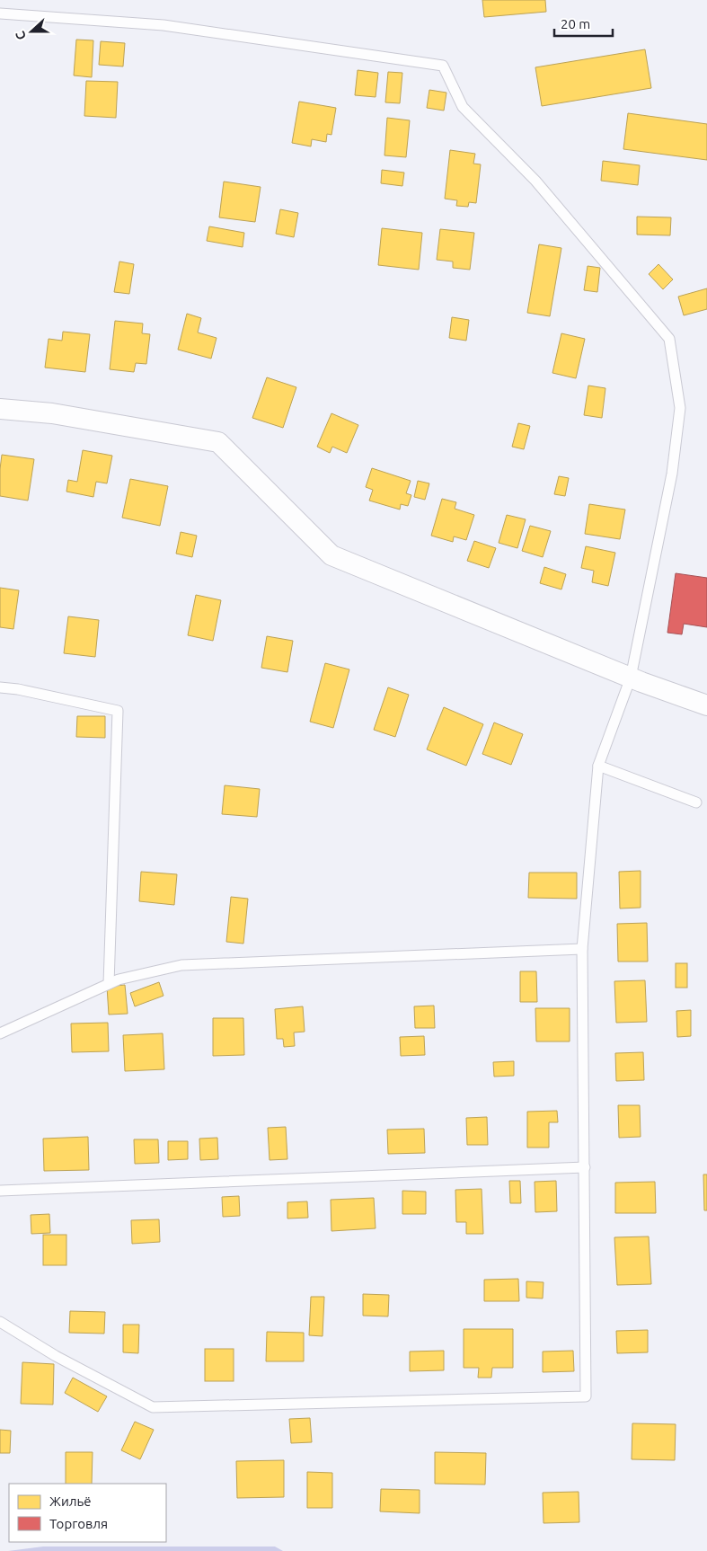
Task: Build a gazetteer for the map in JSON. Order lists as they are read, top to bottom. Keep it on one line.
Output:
{"legend":["Жильё","Торговля"],"scale_bar":"20 m","north":"left"}
